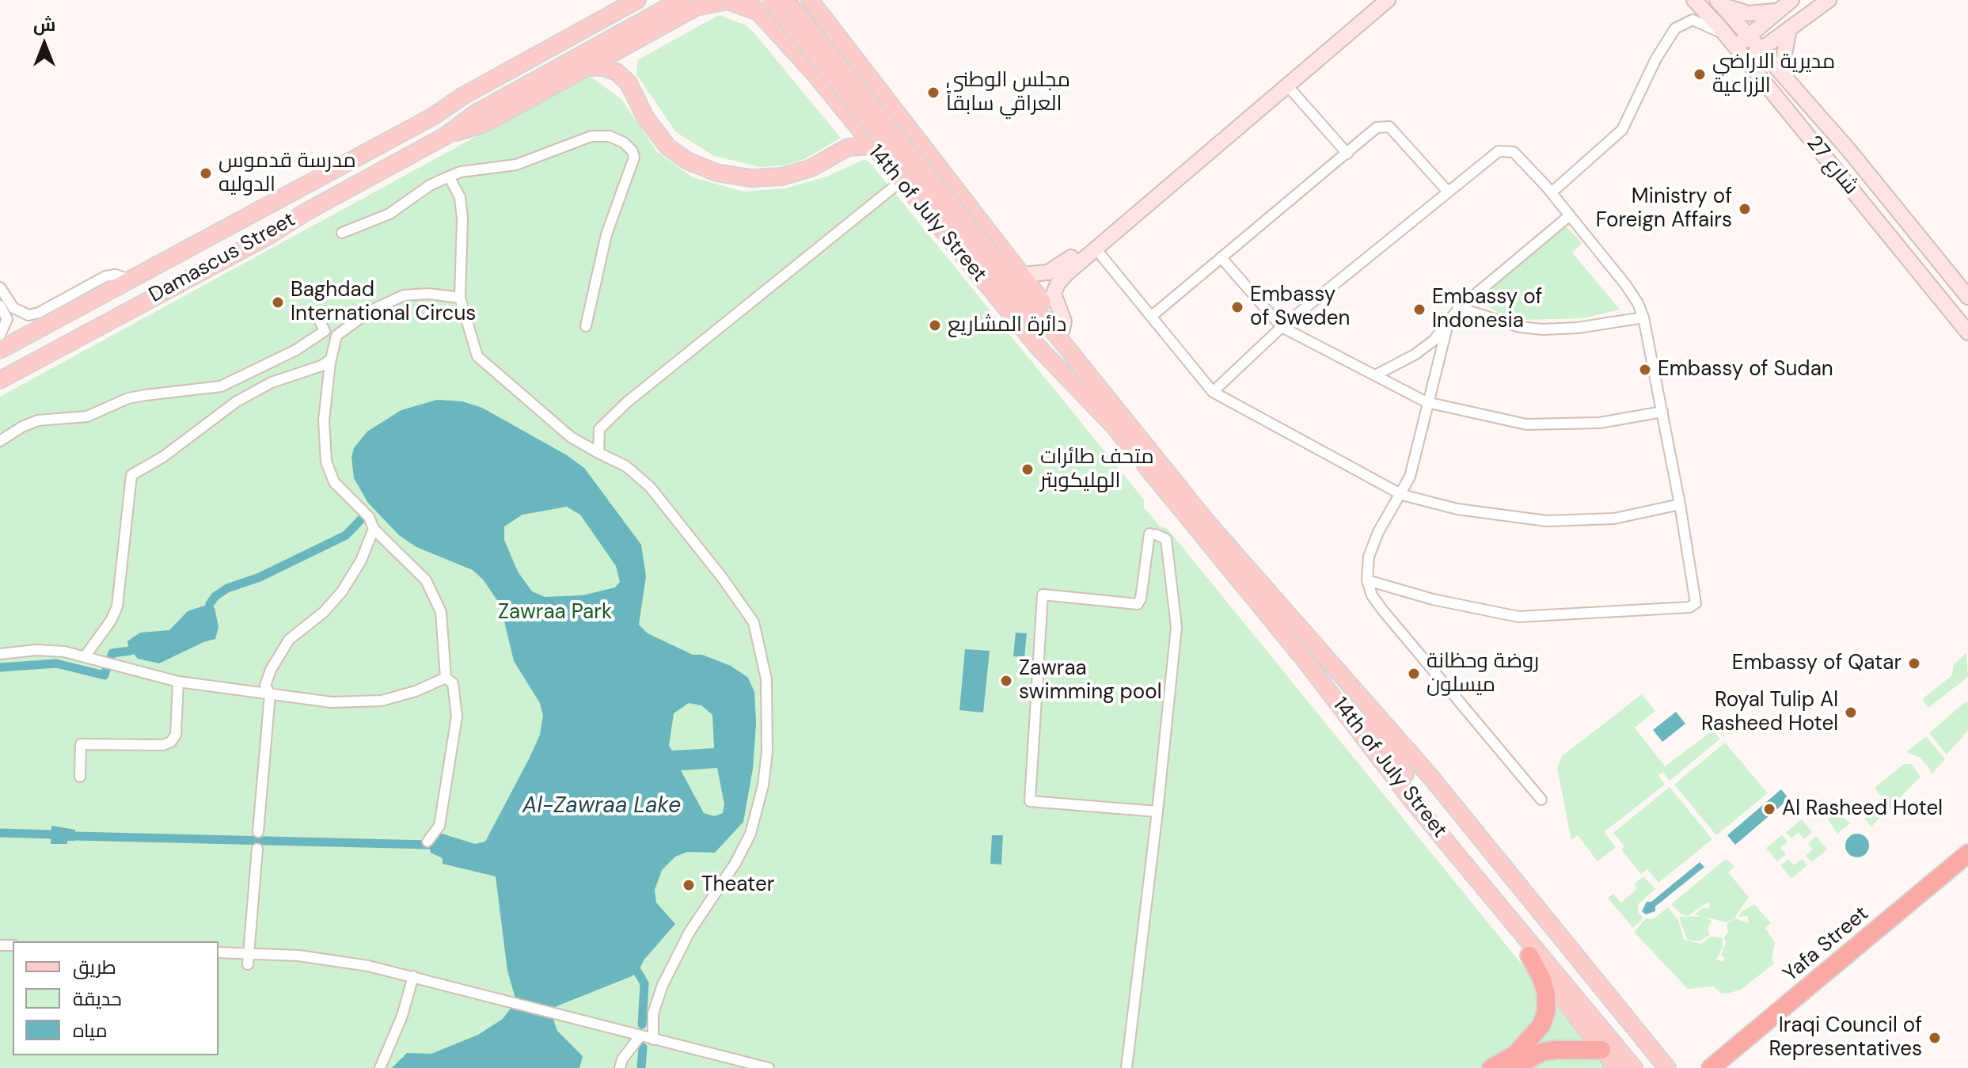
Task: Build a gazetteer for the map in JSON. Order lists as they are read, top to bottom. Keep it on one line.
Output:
{"streets":{"highway":["Yafa Street"],"main road":["شارع 27","14th of July Street","Damascus Street"]},"water":["Al-Zawraa Lake"],"parks":["Zawraa Park"],"places":["مديرية الاراضي الزراعية","مجلس الوطني العراقي سابقاً","مدرسة قدموس الدوليه","Ministry of Foreign Affairs","Baghdad International Circus","Embassy of Sweden","Embassy of Indonesia","دائرة المشاريع","Embassy of Sudan","متحف طائرات الهليكوبتر","Embassy of Qatar","روضة وحظانة ميسلون","Zawraa swimming pool","Royal Tulip Al Rasheed Hotel","Al Rasheed Hotel","Theater","Iraqi Council of Representatives"],"legend":["طريق","حديقة","مياه"],"north":"top"}
